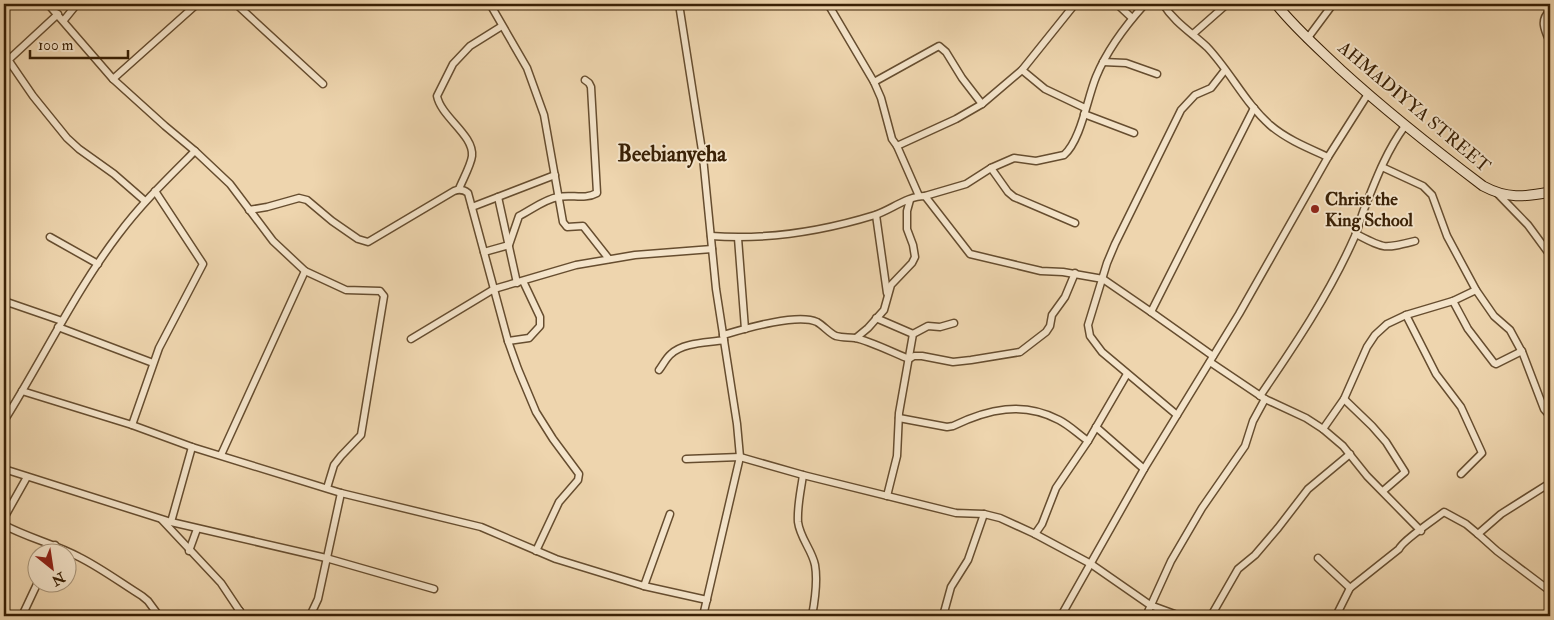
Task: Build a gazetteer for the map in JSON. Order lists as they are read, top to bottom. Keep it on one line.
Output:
{"streets":{"street":["AHMADIYYA STREET"]},"districts":["Beebianyeha"],"places":["Christ the King School"],"scale_bar":"100 m","north":"bottom right"}
